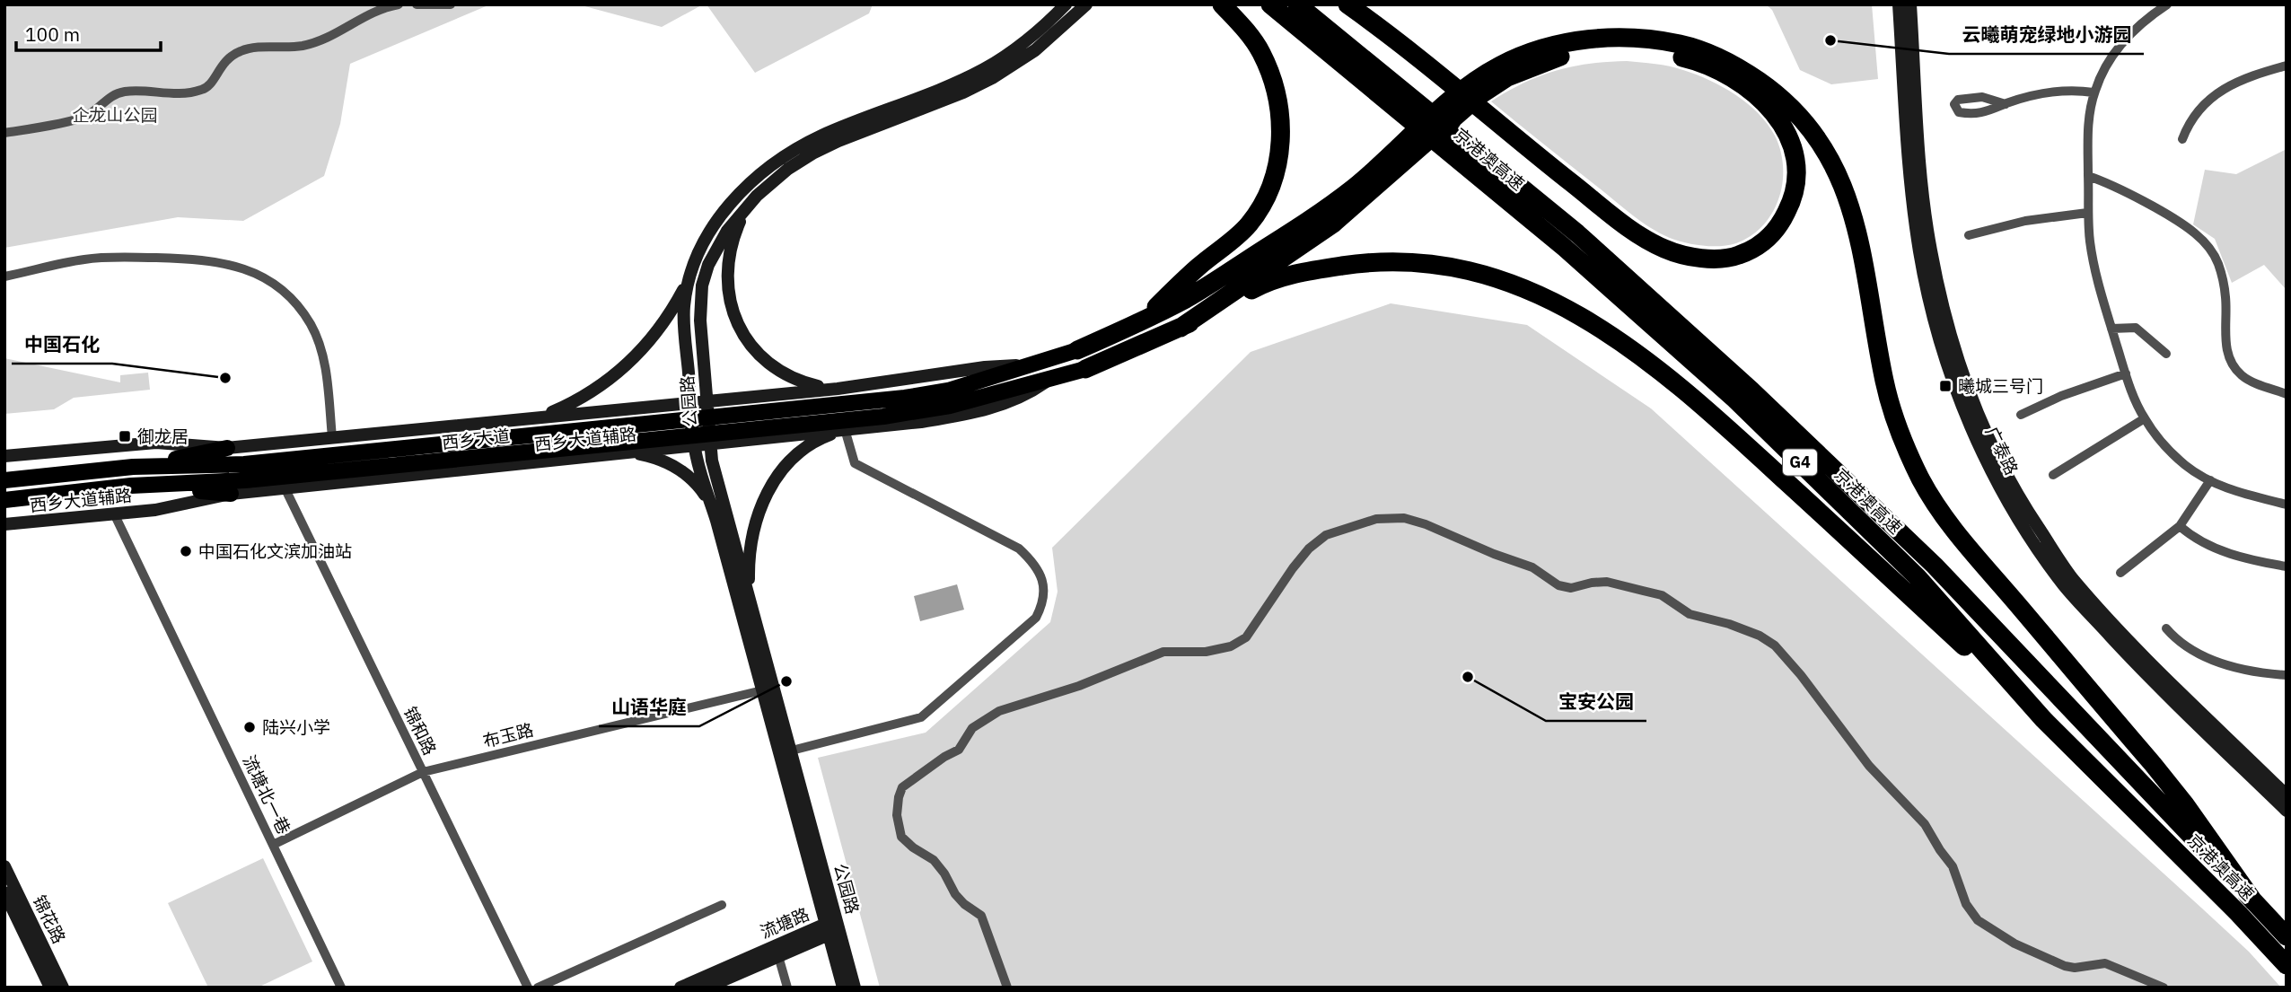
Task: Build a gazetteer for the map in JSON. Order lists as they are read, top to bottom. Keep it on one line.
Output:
{"streets":{"highway":["京港澳高速","G4"],"main road":["公园路","西乡大道","西乡大道辅路","广泰路","锦花路","流塘路"],"street":["锦和路","布玉路","流塘北一巷"]},"crossings":[["公园路","西乡大道辅路"],["公园路","布玉路"],["公园路","流塘路"],["西乡大道辅路","锦和路"],["西乡大道辅路","流塘北一巷"],["锦和路","布玉路"],["布玉路","流塘北一巷"]],"parks":["企龙山公园"],"places":{"other":["云曦萌宠绿地小游园","中国石化","中国石化文滨加油站","宝安公园","山语华庭","陆兴小学"],"transit":["曦城三号门","御龙居"]},"scale_bar":"100 m"}
